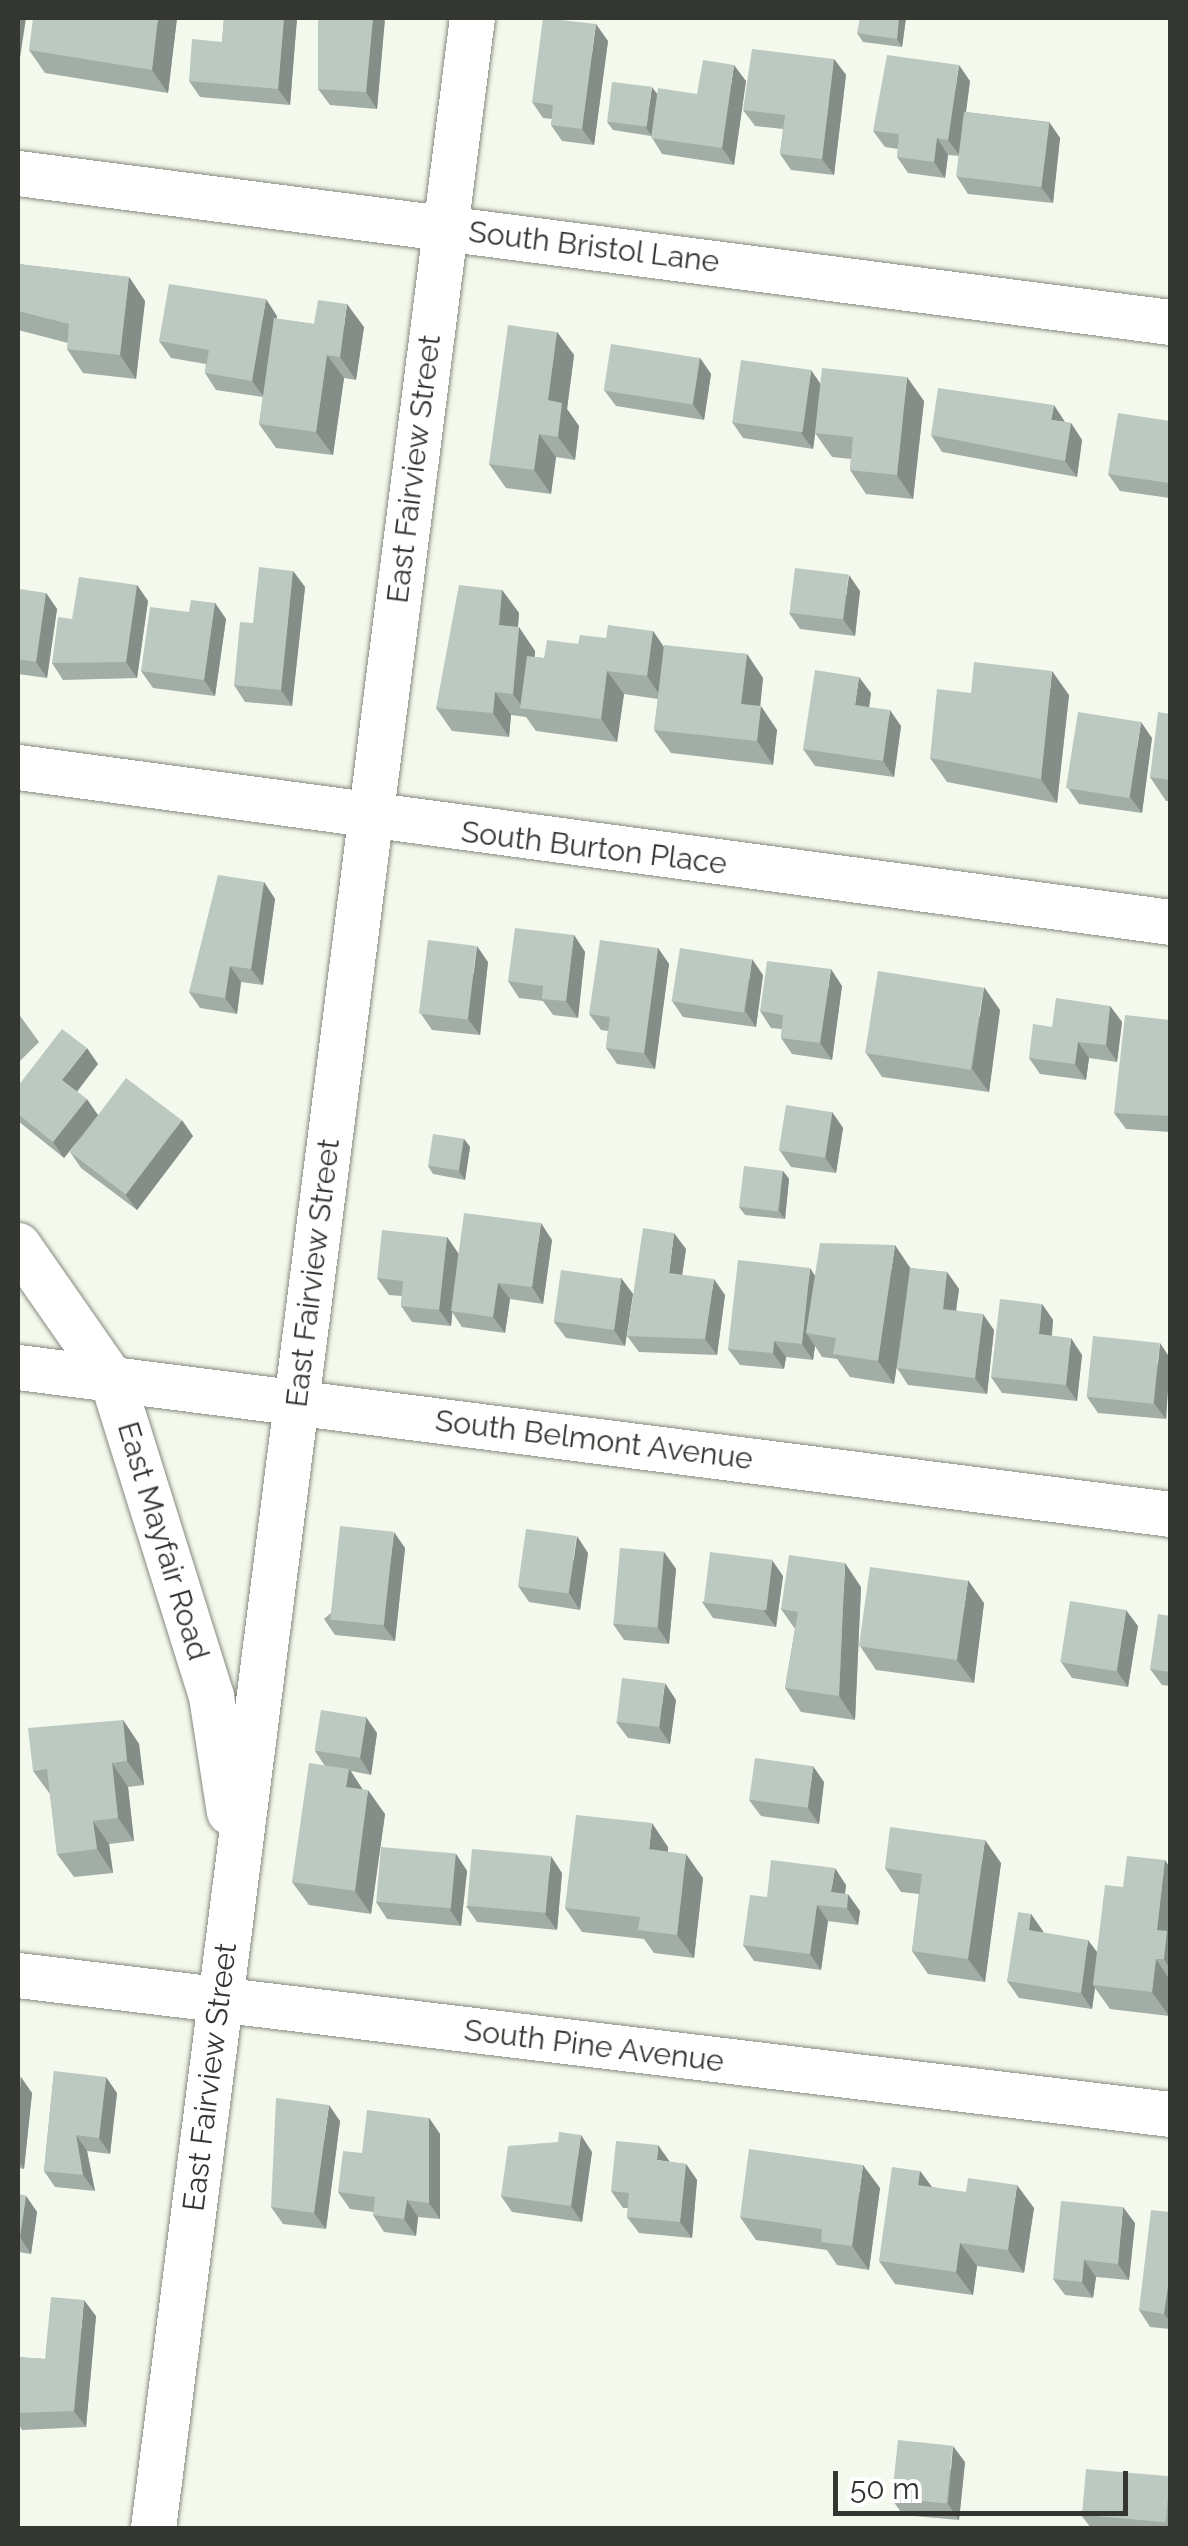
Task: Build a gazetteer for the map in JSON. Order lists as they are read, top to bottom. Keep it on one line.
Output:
{"streets":{"street":["South Bristol Lane","East Fairview Street","South Burton Place","South Belmont Avenue","East Mayfair Road","South Pine Avenue"]},"crossings":[["South Bristol Lane","East Fairview Street"],["East Fairview Street","South Burton Place"],["East Fairview Street","South Belmont Avenue"],["East Fairview Street","East Mayfair Road"],["East Fairview Street","South Pine Avenue"],["South Belmont Avenue","East Mayfair Road"]],"scale_bar":"50 m"}
